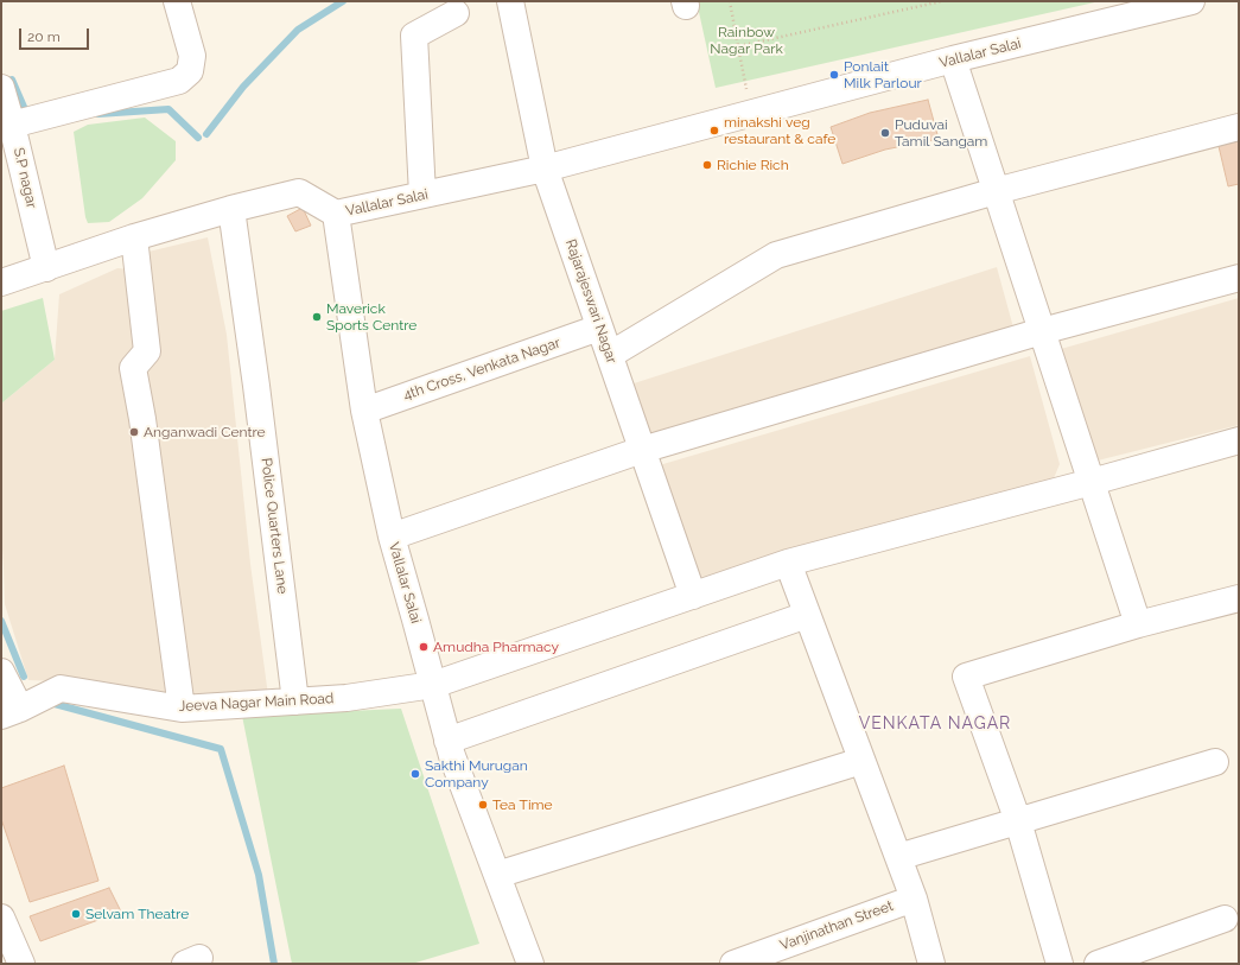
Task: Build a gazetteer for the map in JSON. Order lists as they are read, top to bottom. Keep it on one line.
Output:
{"streets":{"street":["Vallalar Salai","S.P nagar","Rajarajeswari Nagar","4th Cross, Venkata Nagar","Police Quarters Lane","Jeeva Nagar Main Road","Vanjinathan Street"]},"crossings":[["Vallalar Salai","Rajarajeswari Nagar"],["Vallalar Salai","4th Cross, Venkata Nagar"],["Vallalar Salai","Jeeva Nagar Main Road"],["Rajarajeswari Nagar","4th Cross, Venkata Nagar"],["Rajarajeswari Nagar","Jeeva Nagar Main Road"],["Police Quarters Lane","Jeeva Nagar Main Road"]],"districts":["VENKATA NAGAR"],"parks":["Rainbow Nagar Park"],"places":["Ponlait Milk Parlour","minakshi veg restaurant & cafe","Puduvai Tamil Sangam","Richie Rich","Maverick Sports Centre","Anganwadi Centre","Amudha Pharmacy","Sakthi Murugan Company","Tea Time","Selvam Theatre"],"scale_bar":"20 m"}
